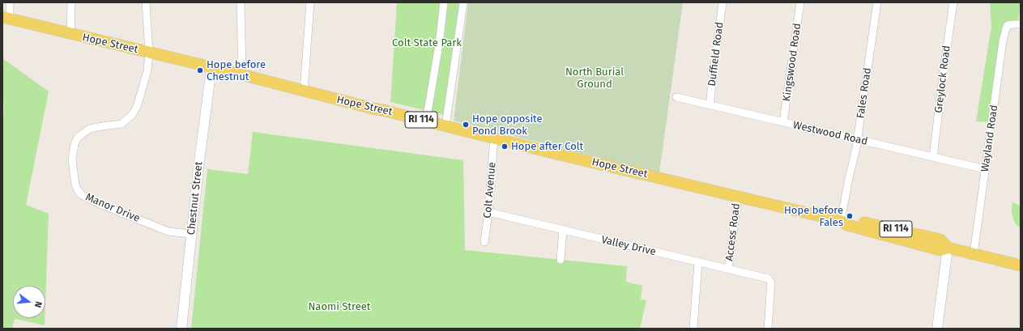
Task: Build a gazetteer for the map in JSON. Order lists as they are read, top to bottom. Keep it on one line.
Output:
{"streets":{"main road":["Hope Street","RI 114"],"street":["Duffield Road","Kingswood Road","Greylock Road","Fales Road","Westwood Road","Wayland Road","Colt Avenue","Chestnut Street","Manor Drive","Access Road","Valley Drive"]},"crossings":[["Hope Street","Fales Road"],["Hope Street","Wayland Road"],["Hope Street","Colt Avenue"],["Hope Street","Chestnut Street"],["Hope Street","Manor Drive"],["Hope Street","Access Road"],["Duffield Road","Westwood Road"],["Kingswood Road","Westwood Road"],["Greylock Road","Westwood Road"],["Fales Road","Westwood Road"],["Westwood Road","Wayland Road"],["Colt Avenue","Valley Drive"],["Chestnut Street","Manor Drive"],["Access Road","Valley Drive"]],"parks":["Colt State Park","North Burial Ground","Naomi Street"],"places":["Hope before Chestnut","Hope opposite Pond Brook","Hope after Colt","Hope before Fales"],"north":"right"}
